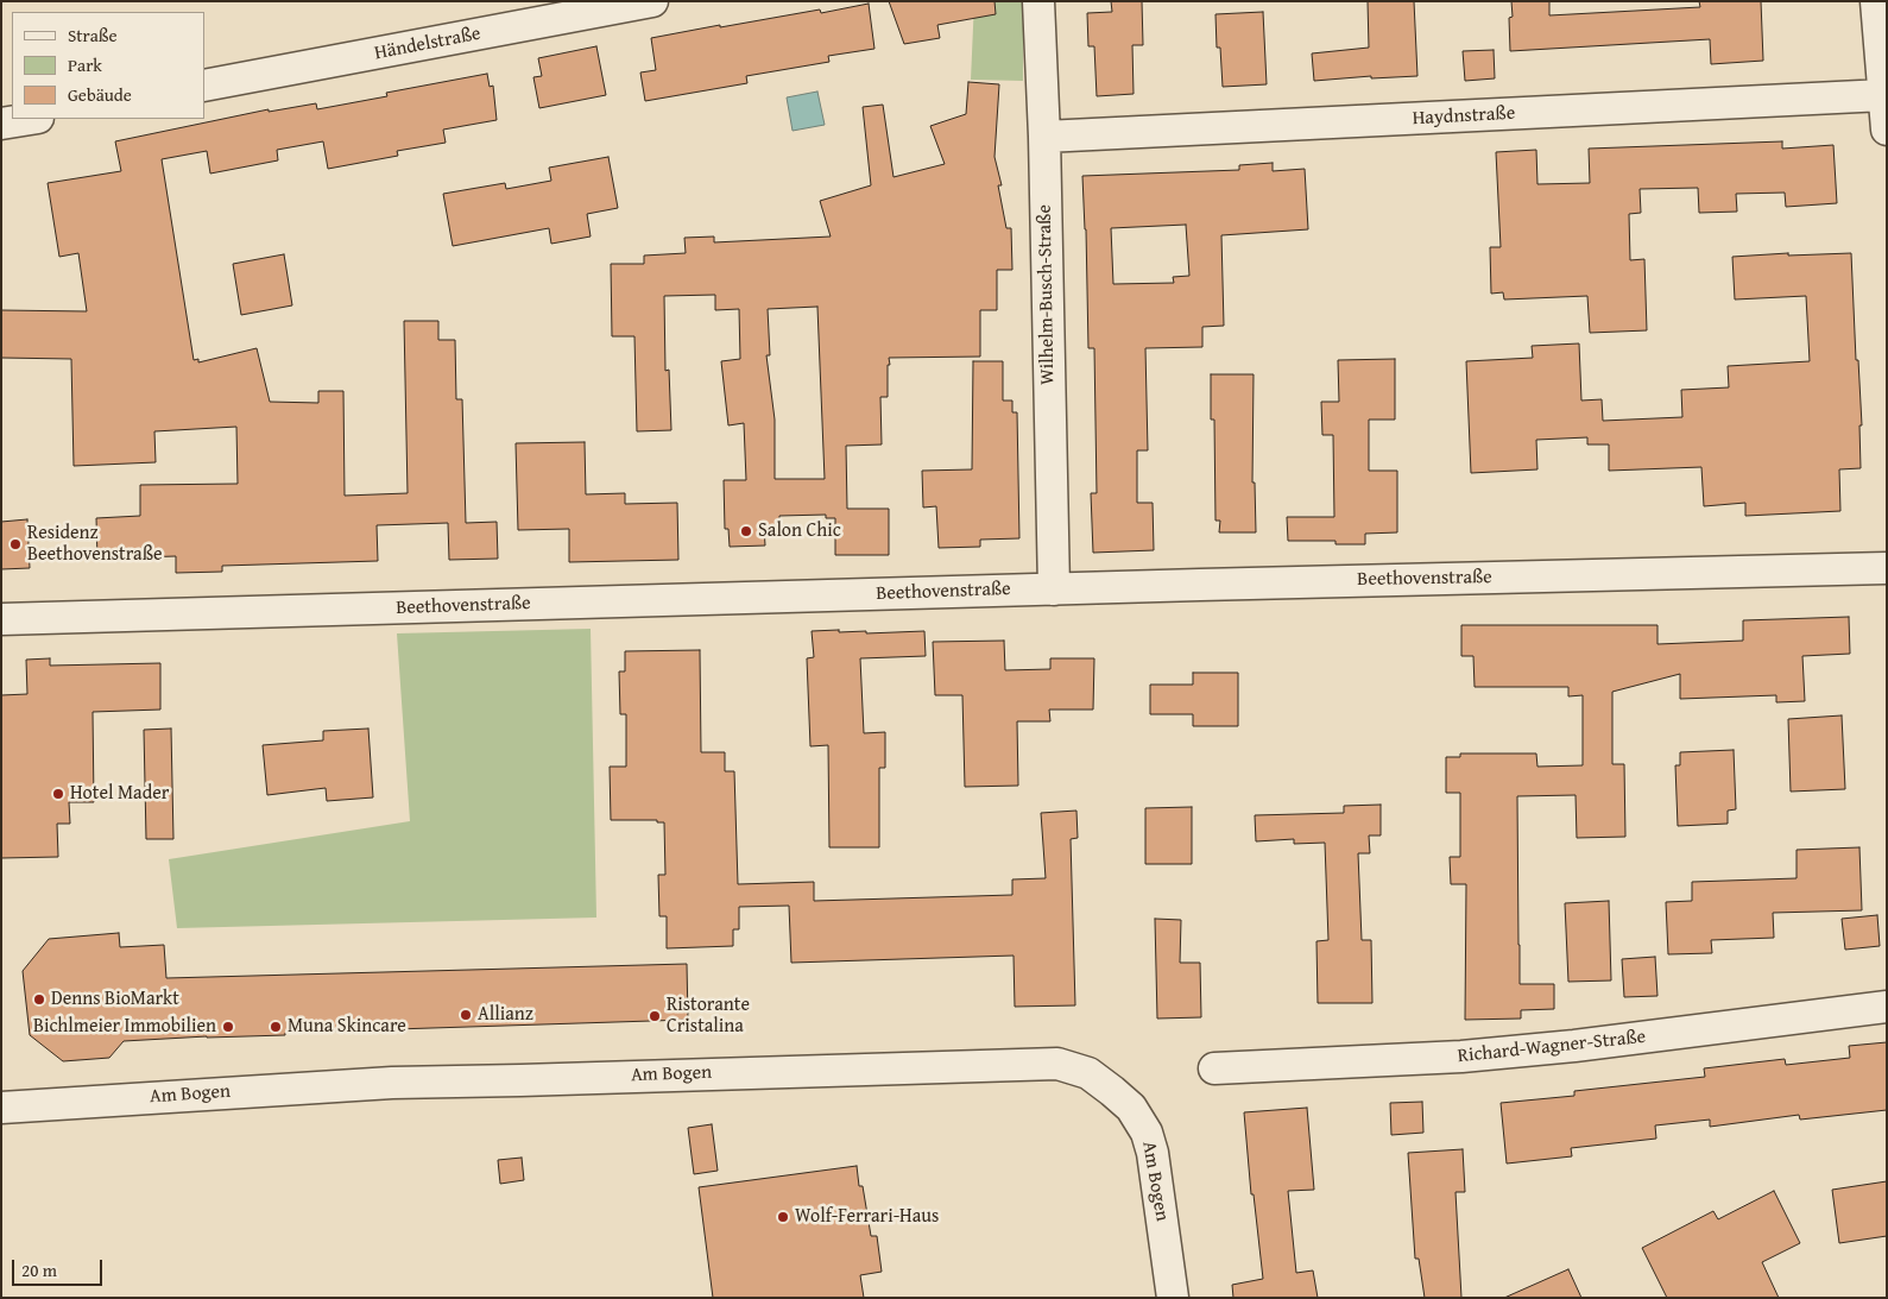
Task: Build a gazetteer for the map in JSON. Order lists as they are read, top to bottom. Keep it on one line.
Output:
{"streets":{"street":["Händelstraße","Haydnstraße","Wilhelm-Busch-Straße","Beethovenstraße","Richard-Wagner-Straße","Am Bogen"]},"crossings":[["Haydnstraße","Wilhelm-Busch-Straße"],["Wilhelm-Busch-Straße","Beethovenstraße"]],"places":["Salon Chic","Residenz Beethovenstraße","Hotel Mader","Denns BioMarkt","Allianz","Ristorante Cristalina","Bichlmeier Immobilien","Muna Skincare","Wolf-Ferrari-Haus"],"legend":["Straße","Park","Gebäude"],"scale_bar":"20 m"}
